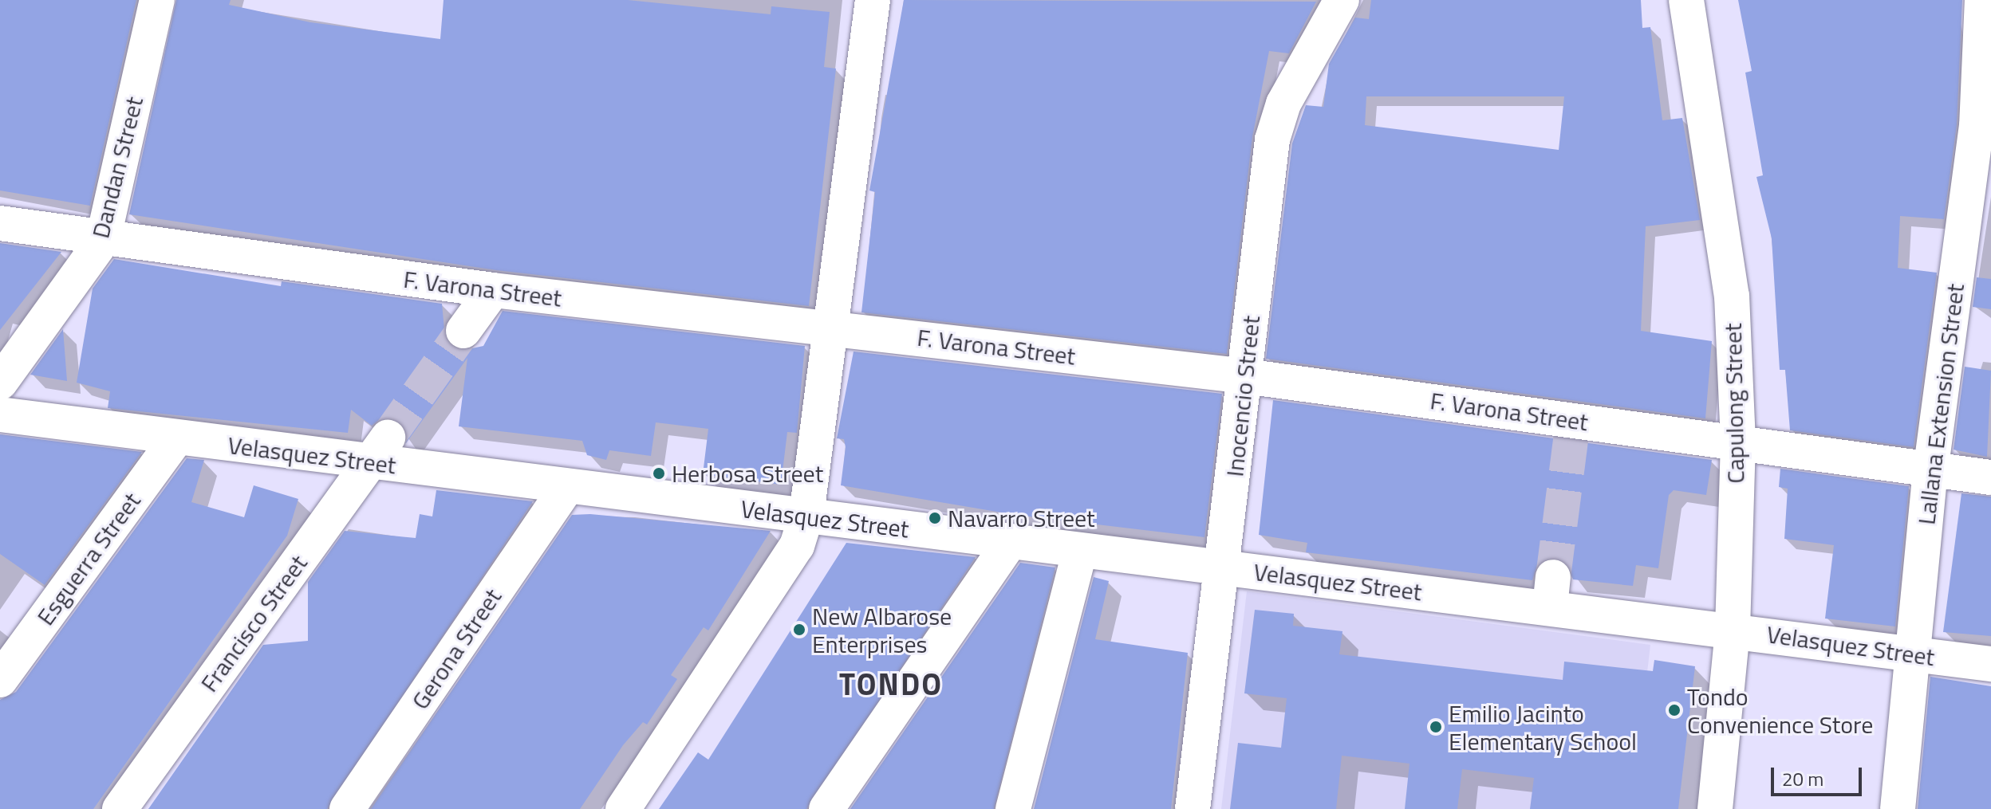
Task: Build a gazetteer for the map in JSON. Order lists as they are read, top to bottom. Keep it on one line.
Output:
{"streets":{"street":["Dandan Street","F. Varona Street","Inocencio Street","Capulong Street","Lallana Extension Street","Velasquez Street","Esguerra Street","Francisco Street","Gerona Street"]},"crossings":[["Dandan Street","F. Varona Street"],["F. Varona Street","Inocencio Street"],["F. Varona Street","Capulong Street"],["F. Varona Street","Lallana Extension Street"],["Inocencio Street","Velasquez Street"],["Capulong Street","Velasquez Street"],["Lallana Extension Street","Velasquez Street"],["Velasquez Street","Esguerra Street"],["Velasquez Street","Francisco Street"],["Velasquez Street","Gerona Street"]],"districts":["TONDO"],"places":["Herbosa Street","Navarro Street","New Albarose Enterprises","Tondo Convenience Store","Emilio Jacinto Elementary School"],"scale_bar":"20 m"}
